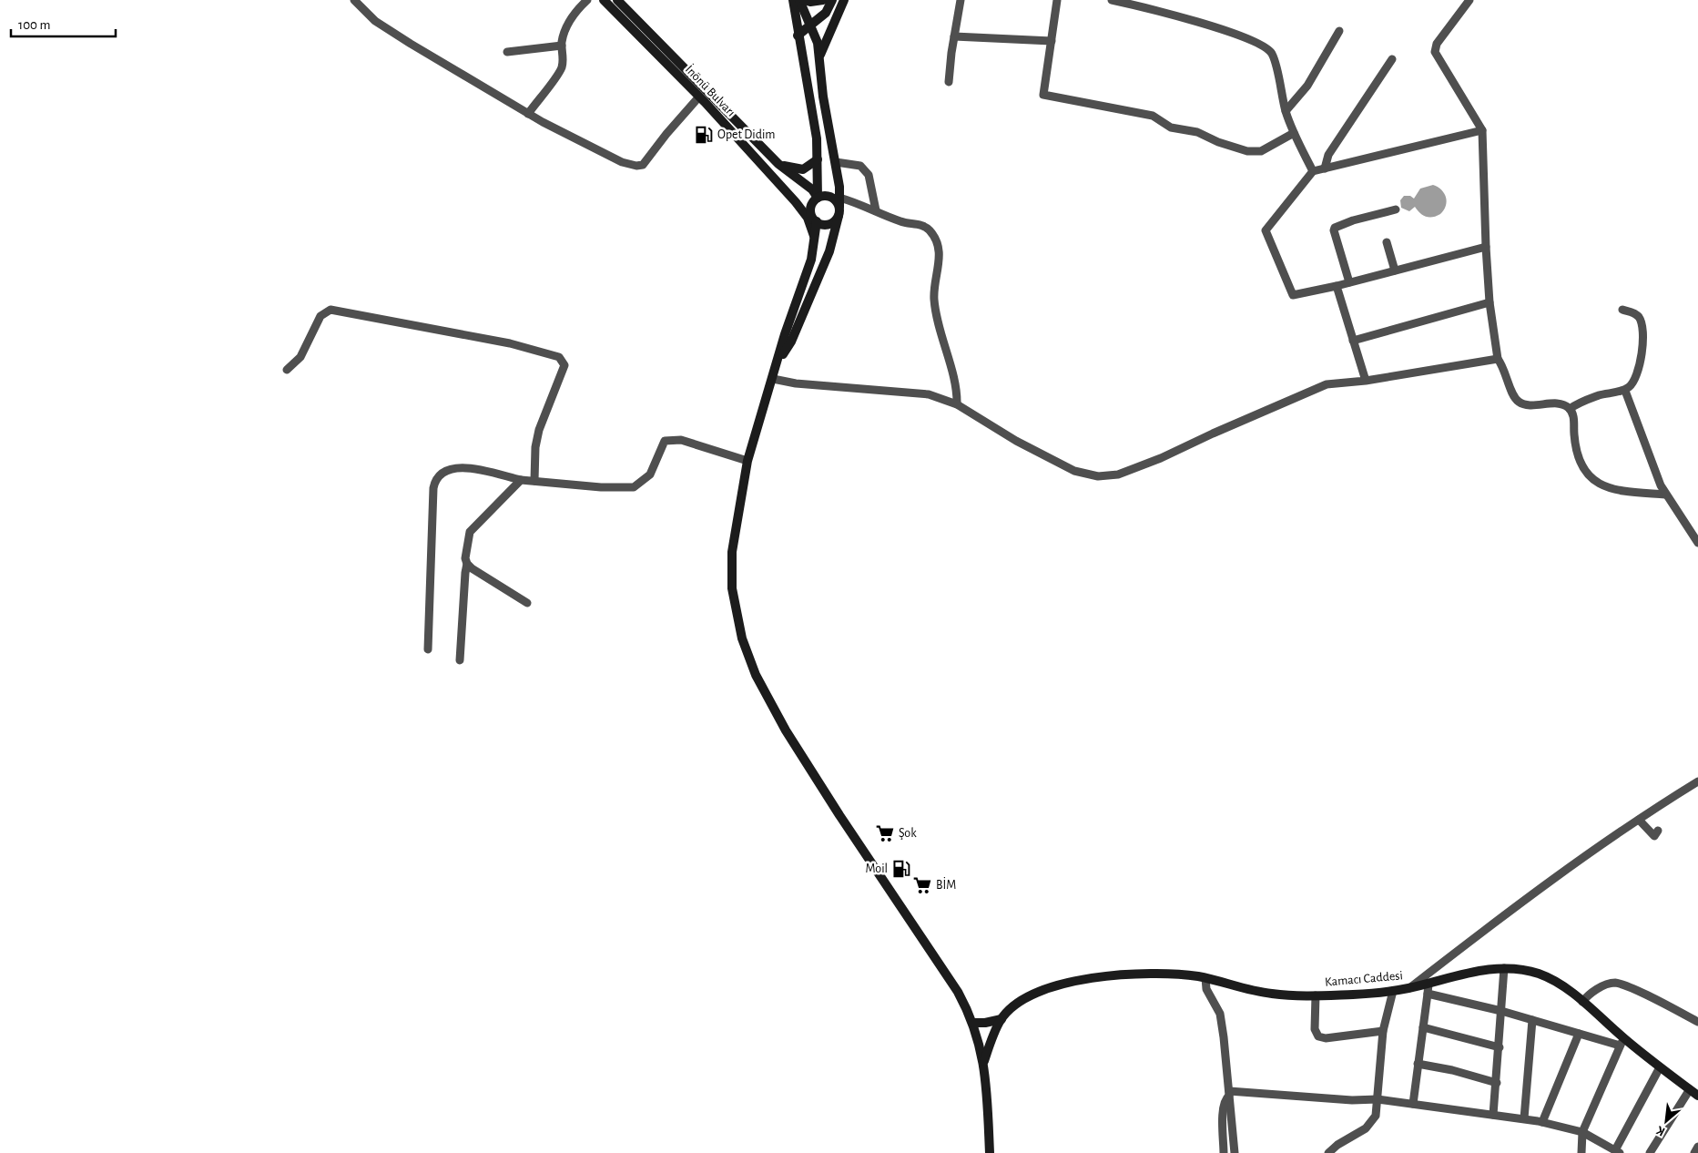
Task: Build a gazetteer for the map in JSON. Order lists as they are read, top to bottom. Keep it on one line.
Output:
{"streets":{"main road":["İnönü Bulvarı","Kamacı Caddesi"]},"places":{"fuel station":["Opet Didim","Moil"],"supermarket":["Şok","BİM"]},"scale_bar":"100 m","north":"bottom left"}
